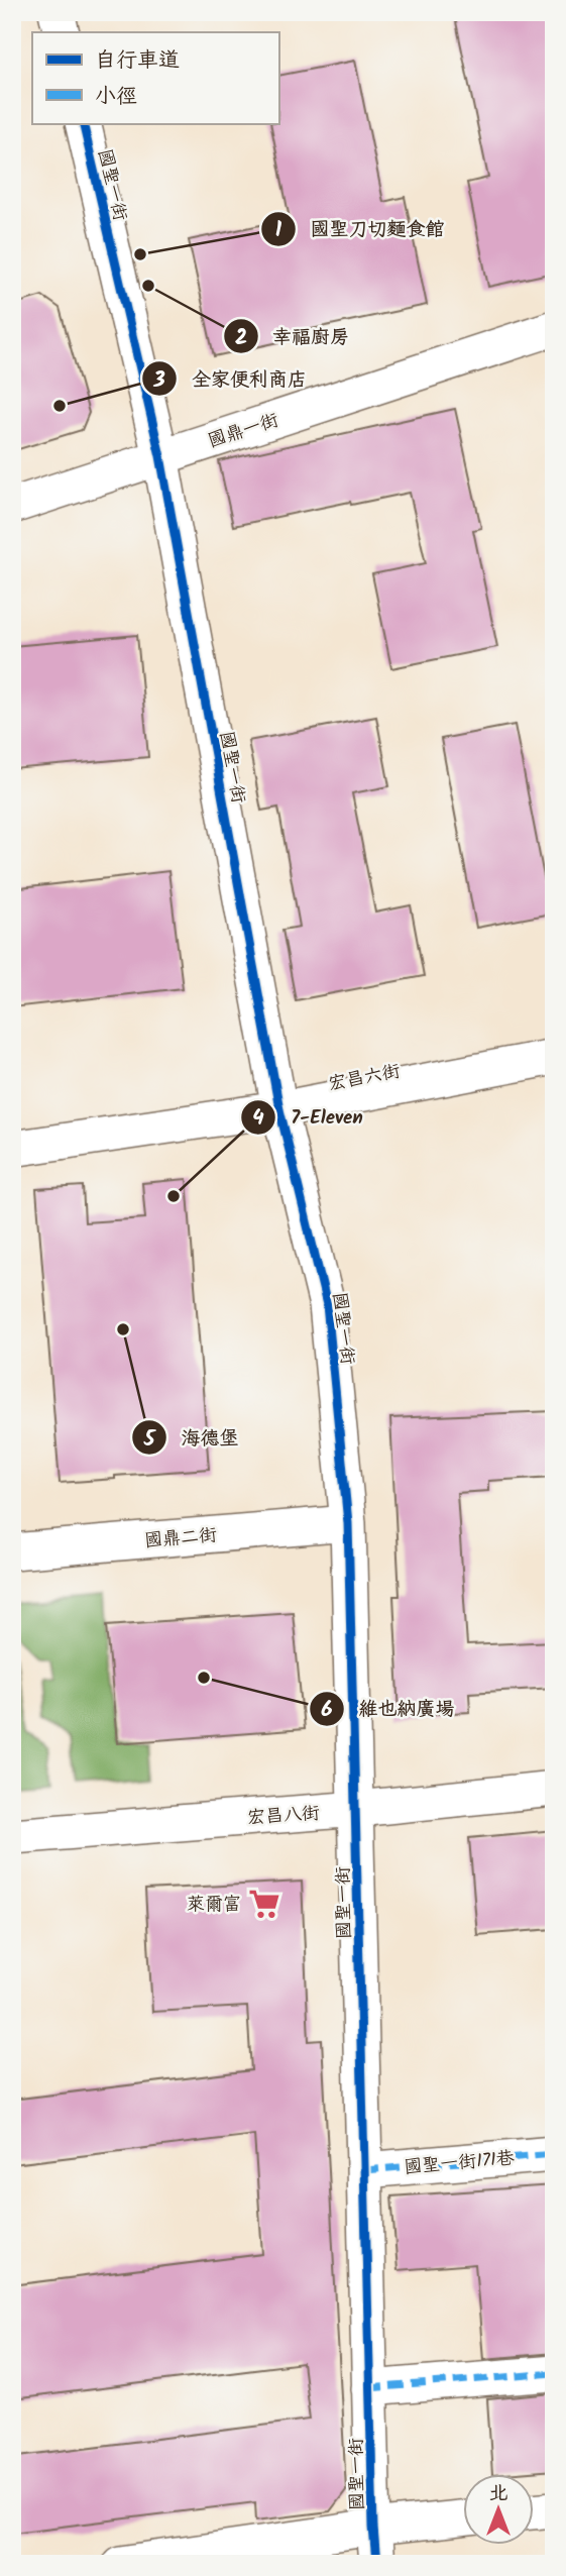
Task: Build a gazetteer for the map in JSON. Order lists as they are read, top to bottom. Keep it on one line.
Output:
{"streets":{"street":["國聖一街","國鼎一街","宏昌六街","國鼎二街","宏昌八街","國聖一街171巷"]},"crossings":[["國聖一街","國鼎一街"],["國聖一街","宏昌六街"],["國聖一街","國鼎二街"],["國聖一街","宏昌八街"],["國聖一街","國聖一街171巷"]],"places":{"other":["國聖刀切麵食館","幸福廚房","全家便利商店","7-Eleven","海德堡","維也納廣場"],"supermarket":["萊爾富"]},"legend":["自行車道","小徑"],"north":"top"}
